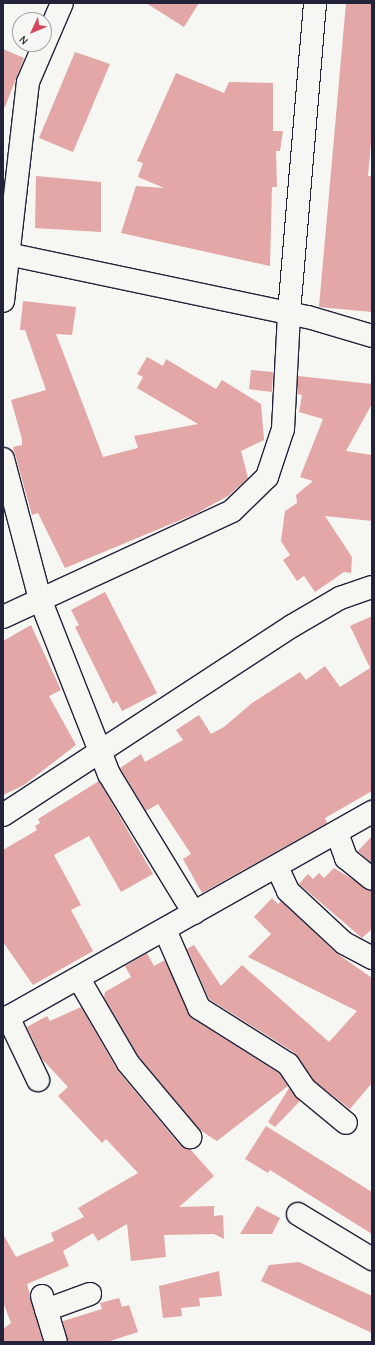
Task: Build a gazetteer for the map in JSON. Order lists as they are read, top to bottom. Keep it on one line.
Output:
{"north":"bottom left"}
